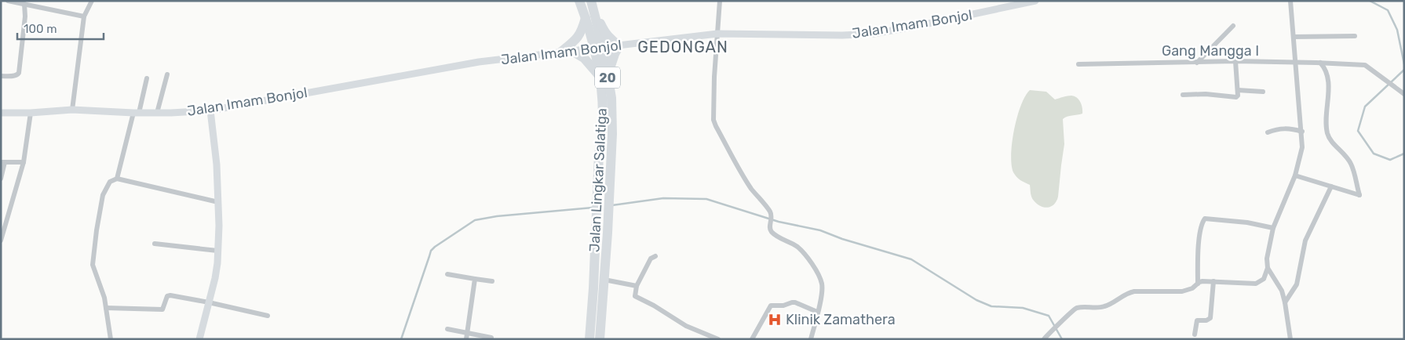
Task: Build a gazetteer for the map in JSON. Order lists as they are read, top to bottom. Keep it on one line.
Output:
{"streets":{"highway":["20","Jalan Lingkar Salatiga"],"main road":["Jalan Imam Bonjol"],"street":["Gang Mangga I"]},"crossings":[["Jalan Imam Bonjol","Jalan Lingkar Salatiga"]],"districts":["GEDONGAN"],"places":{"hospital":["Klinik Zamathera"]},"scale_bar":"100 m"}
